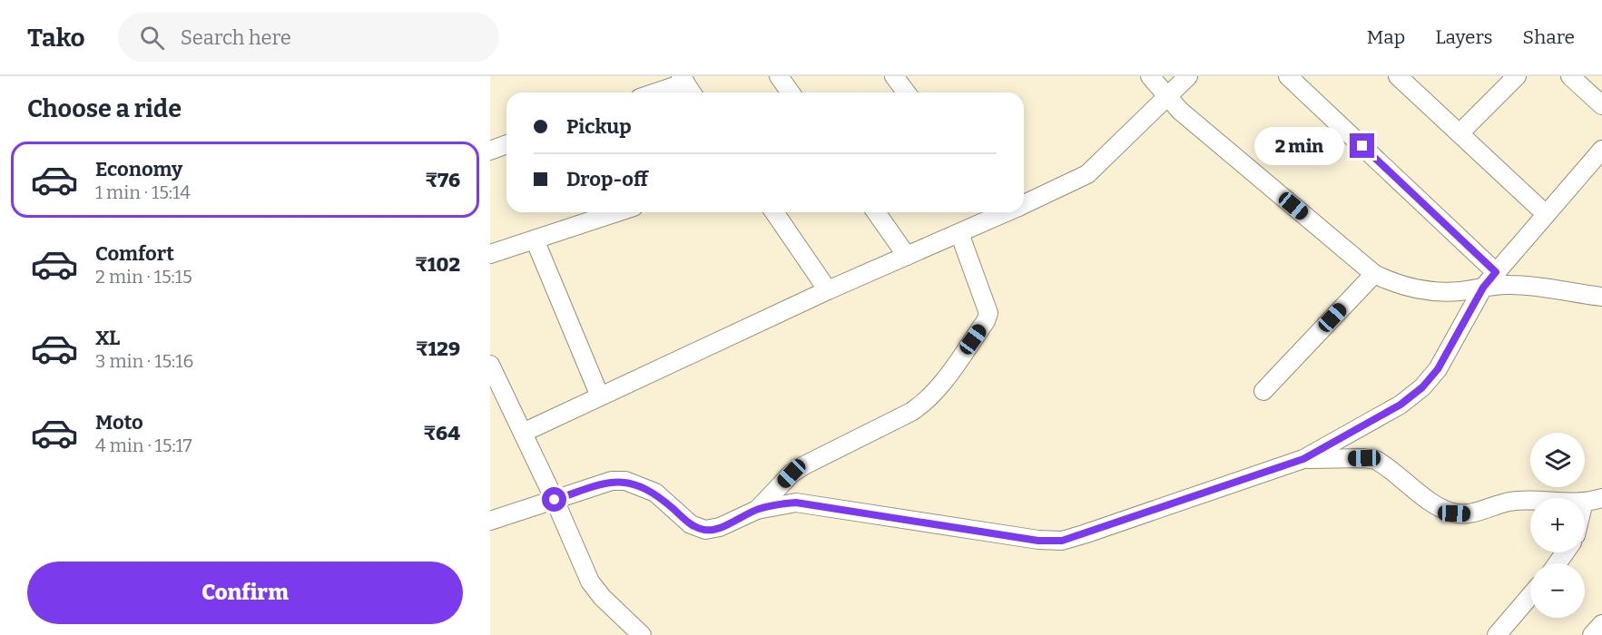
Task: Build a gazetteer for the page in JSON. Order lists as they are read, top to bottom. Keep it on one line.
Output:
{"page":{"header":"Tako","search":"Search here","nav":["Map","Layers","Share"],"heading":"Choose a ride","banner":["Pickup","Drop-off"],"bubble":"2 min","list":[{"name":"Economy","note":"1 min · 15:14","value":"₹76"},{"name":"Comfort","note":"2 min · 15:15","value":"₹102"},{"name":"XL","note":"3 min · 15:16","value":"₹129"},{"name":"Moto","note":"4 min · 15:17","value":"₹64"}],"map_buttons":["+","−"],"buttons":"Confirm"}}
